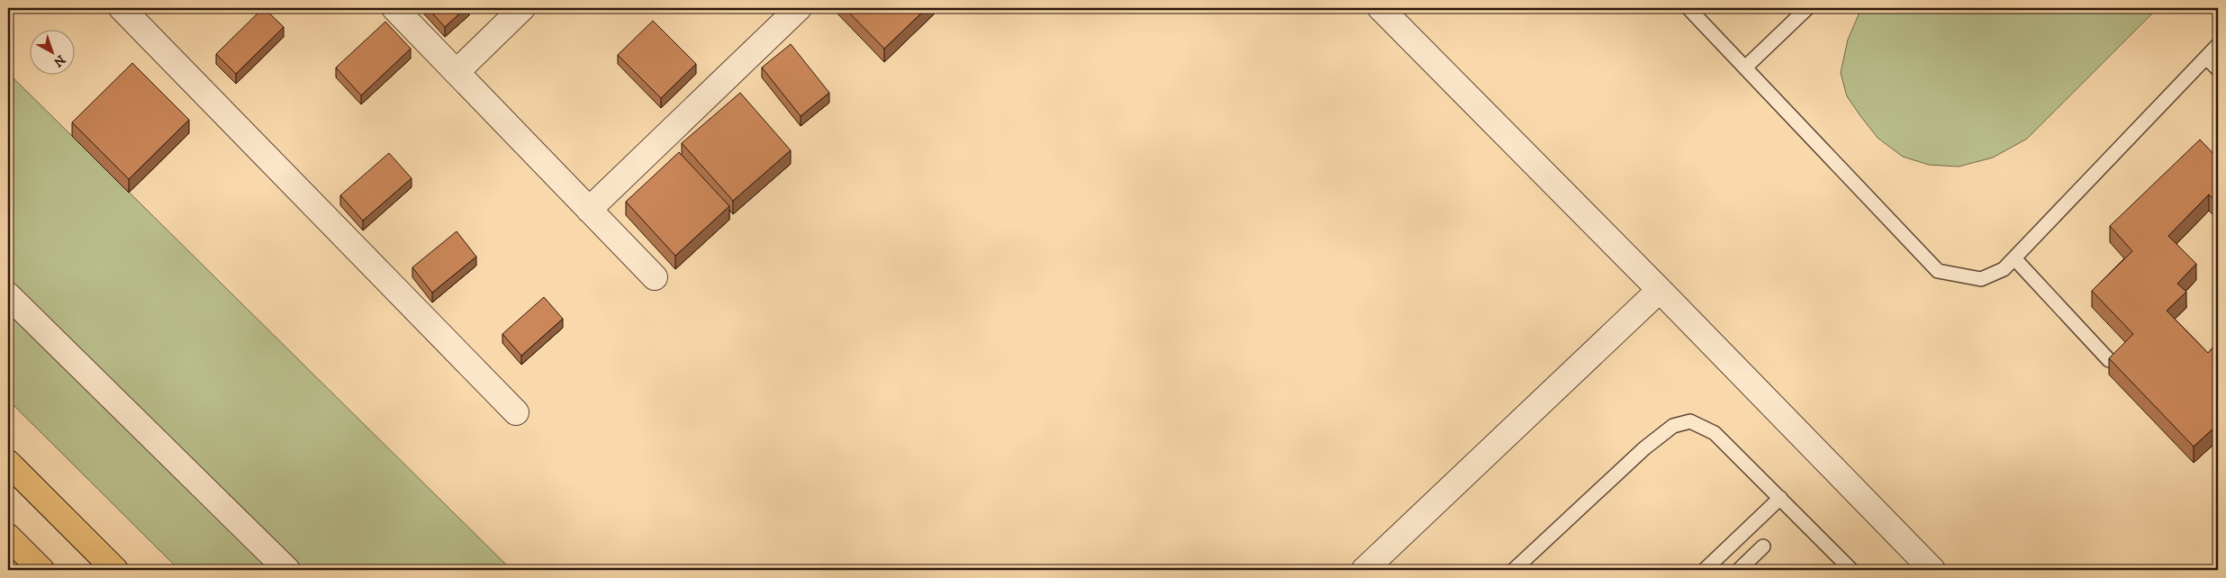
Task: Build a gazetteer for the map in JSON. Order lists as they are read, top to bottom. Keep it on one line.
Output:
{"north":"bottom right"}
